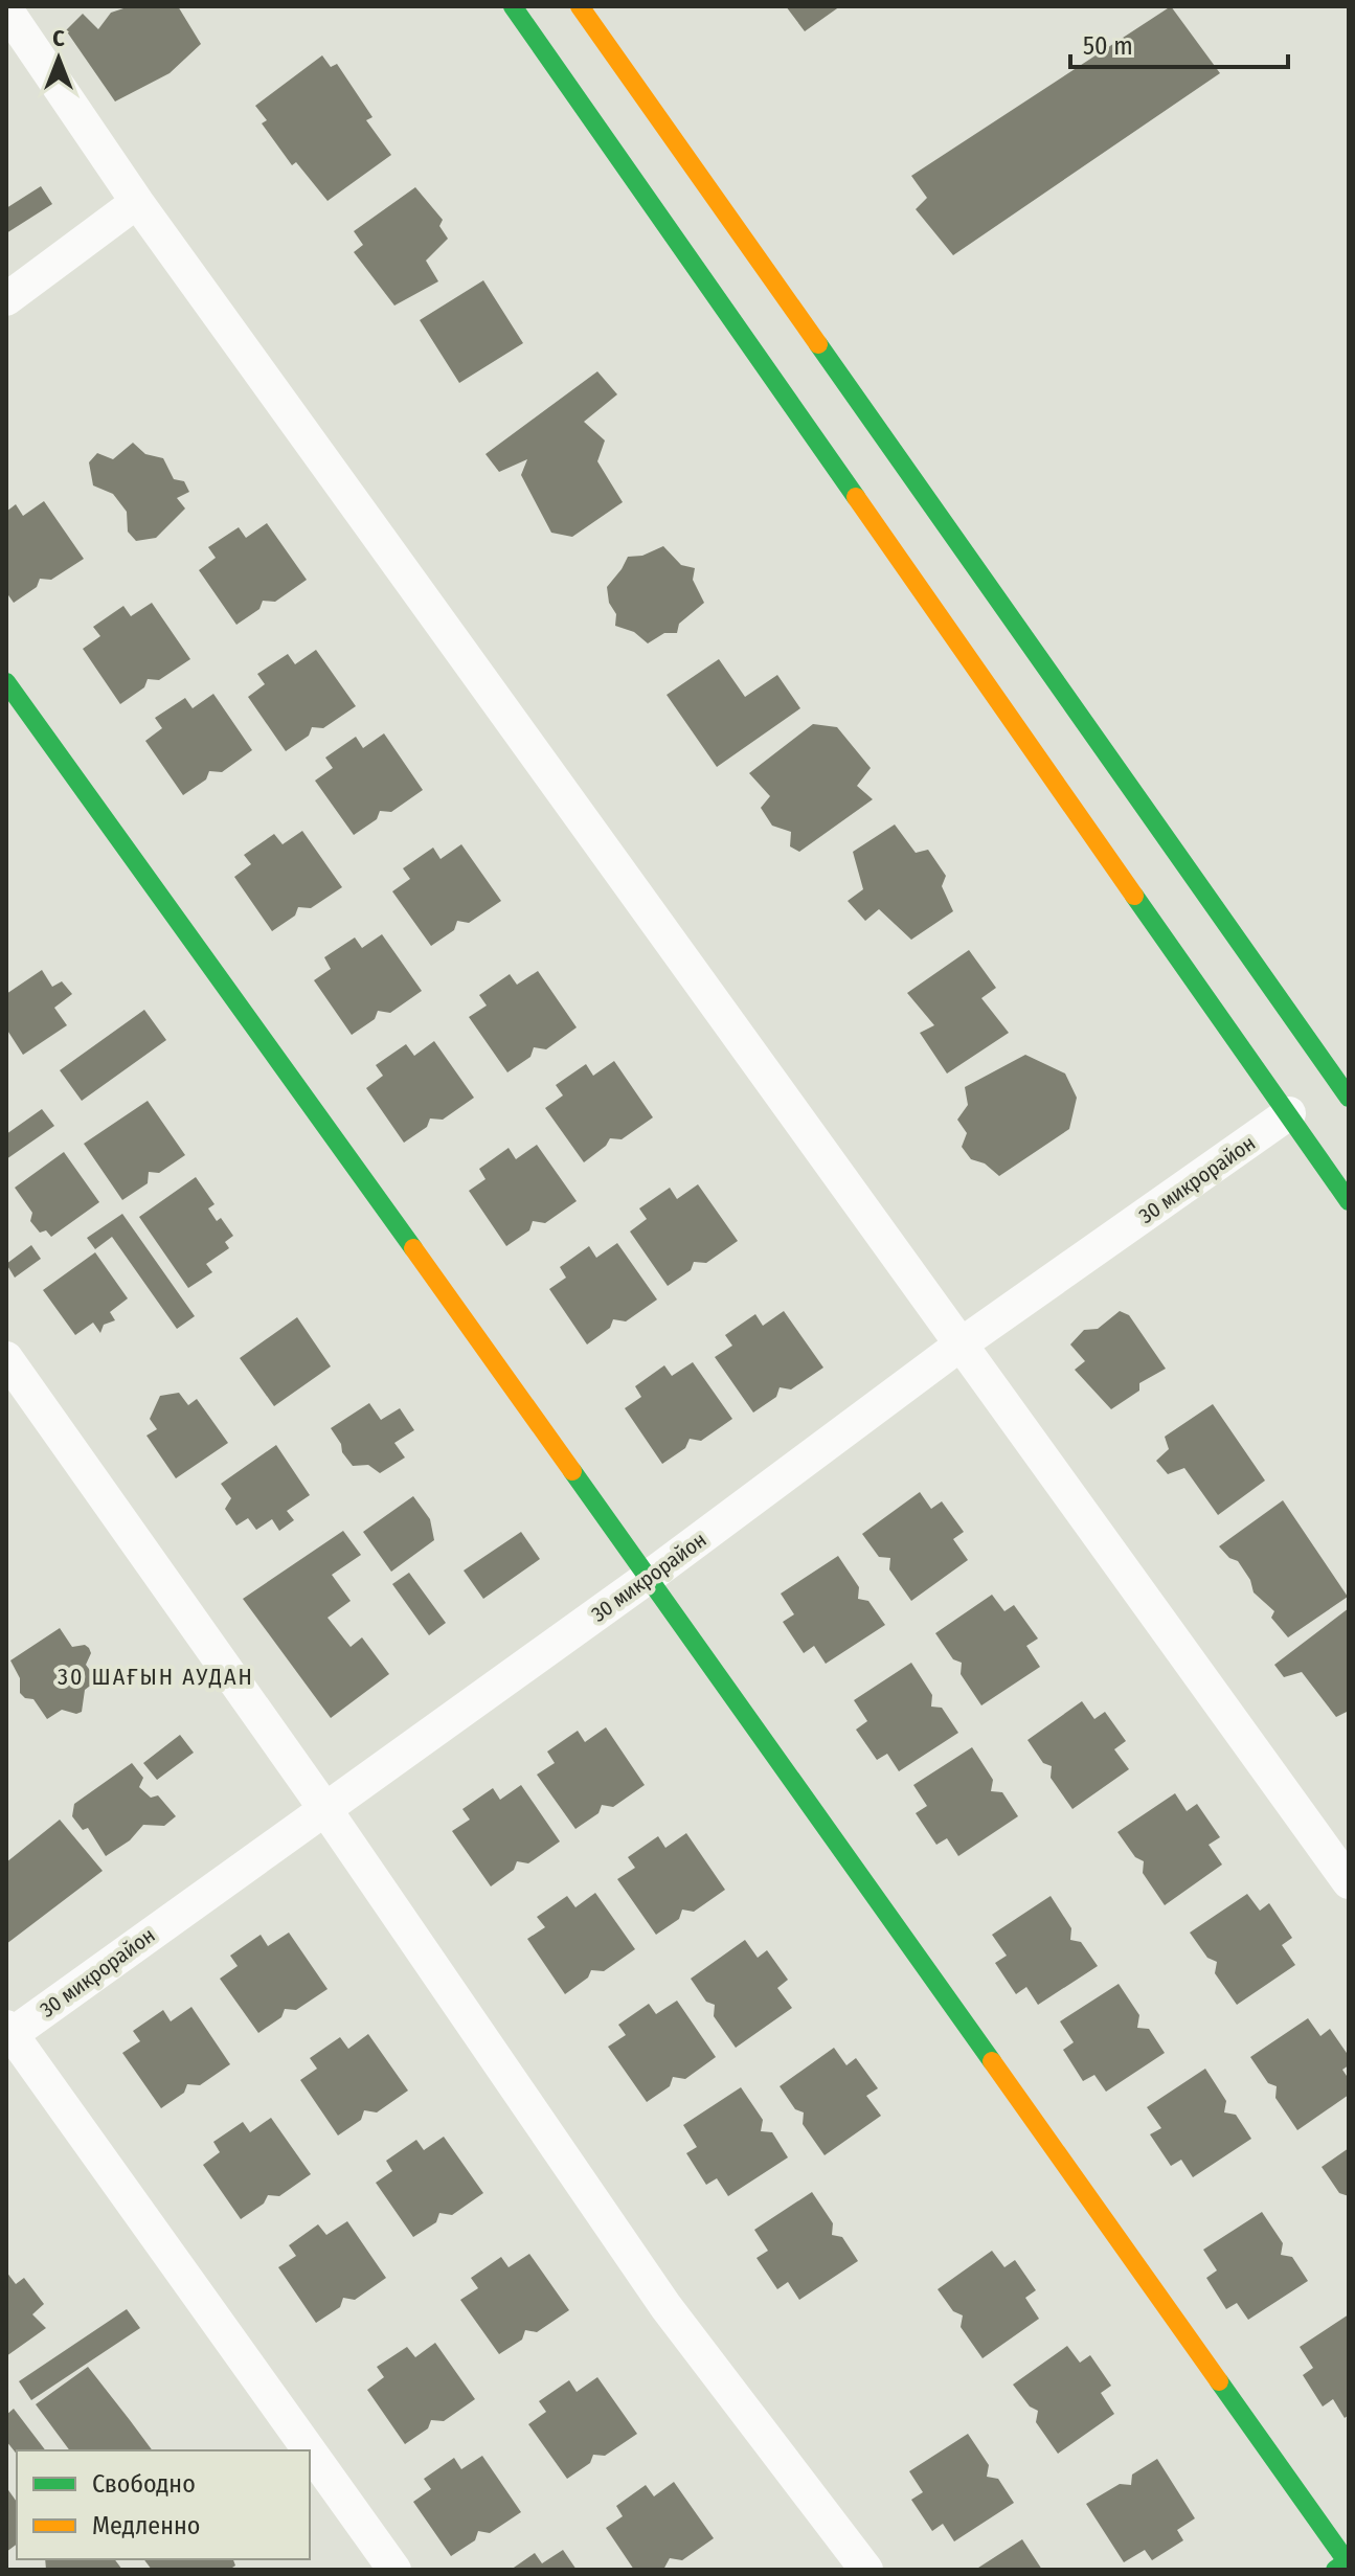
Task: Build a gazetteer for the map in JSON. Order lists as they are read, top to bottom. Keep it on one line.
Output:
{"streets":{"street":["30 микрорайон"]},"districts":["30 ШАҒЫН АУДАН"],"legend":["Свободно","Медленно"],"scale_bar":"50 m","north":"top"}
